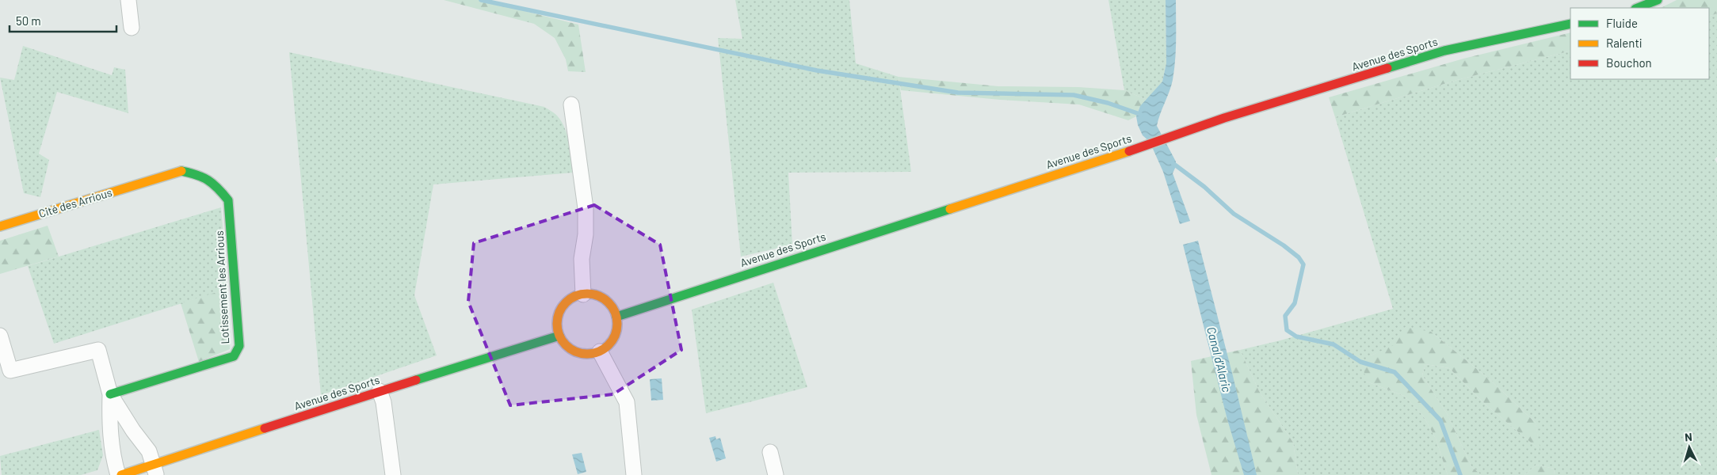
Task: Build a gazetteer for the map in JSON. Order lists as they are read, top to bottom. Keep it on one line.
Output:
{"streets":{"main road":["Avenue des Sports","Cité des Arrious","Lotissement les Arrious"]},"crossings":[["Cité des Arrious","Lotissement les Arrious"]],"water":["Canal d'Alaric"],"legend":["Fluide","Ralenti","Bouchon"],"scale_bar":"50 m","north":"top"}
